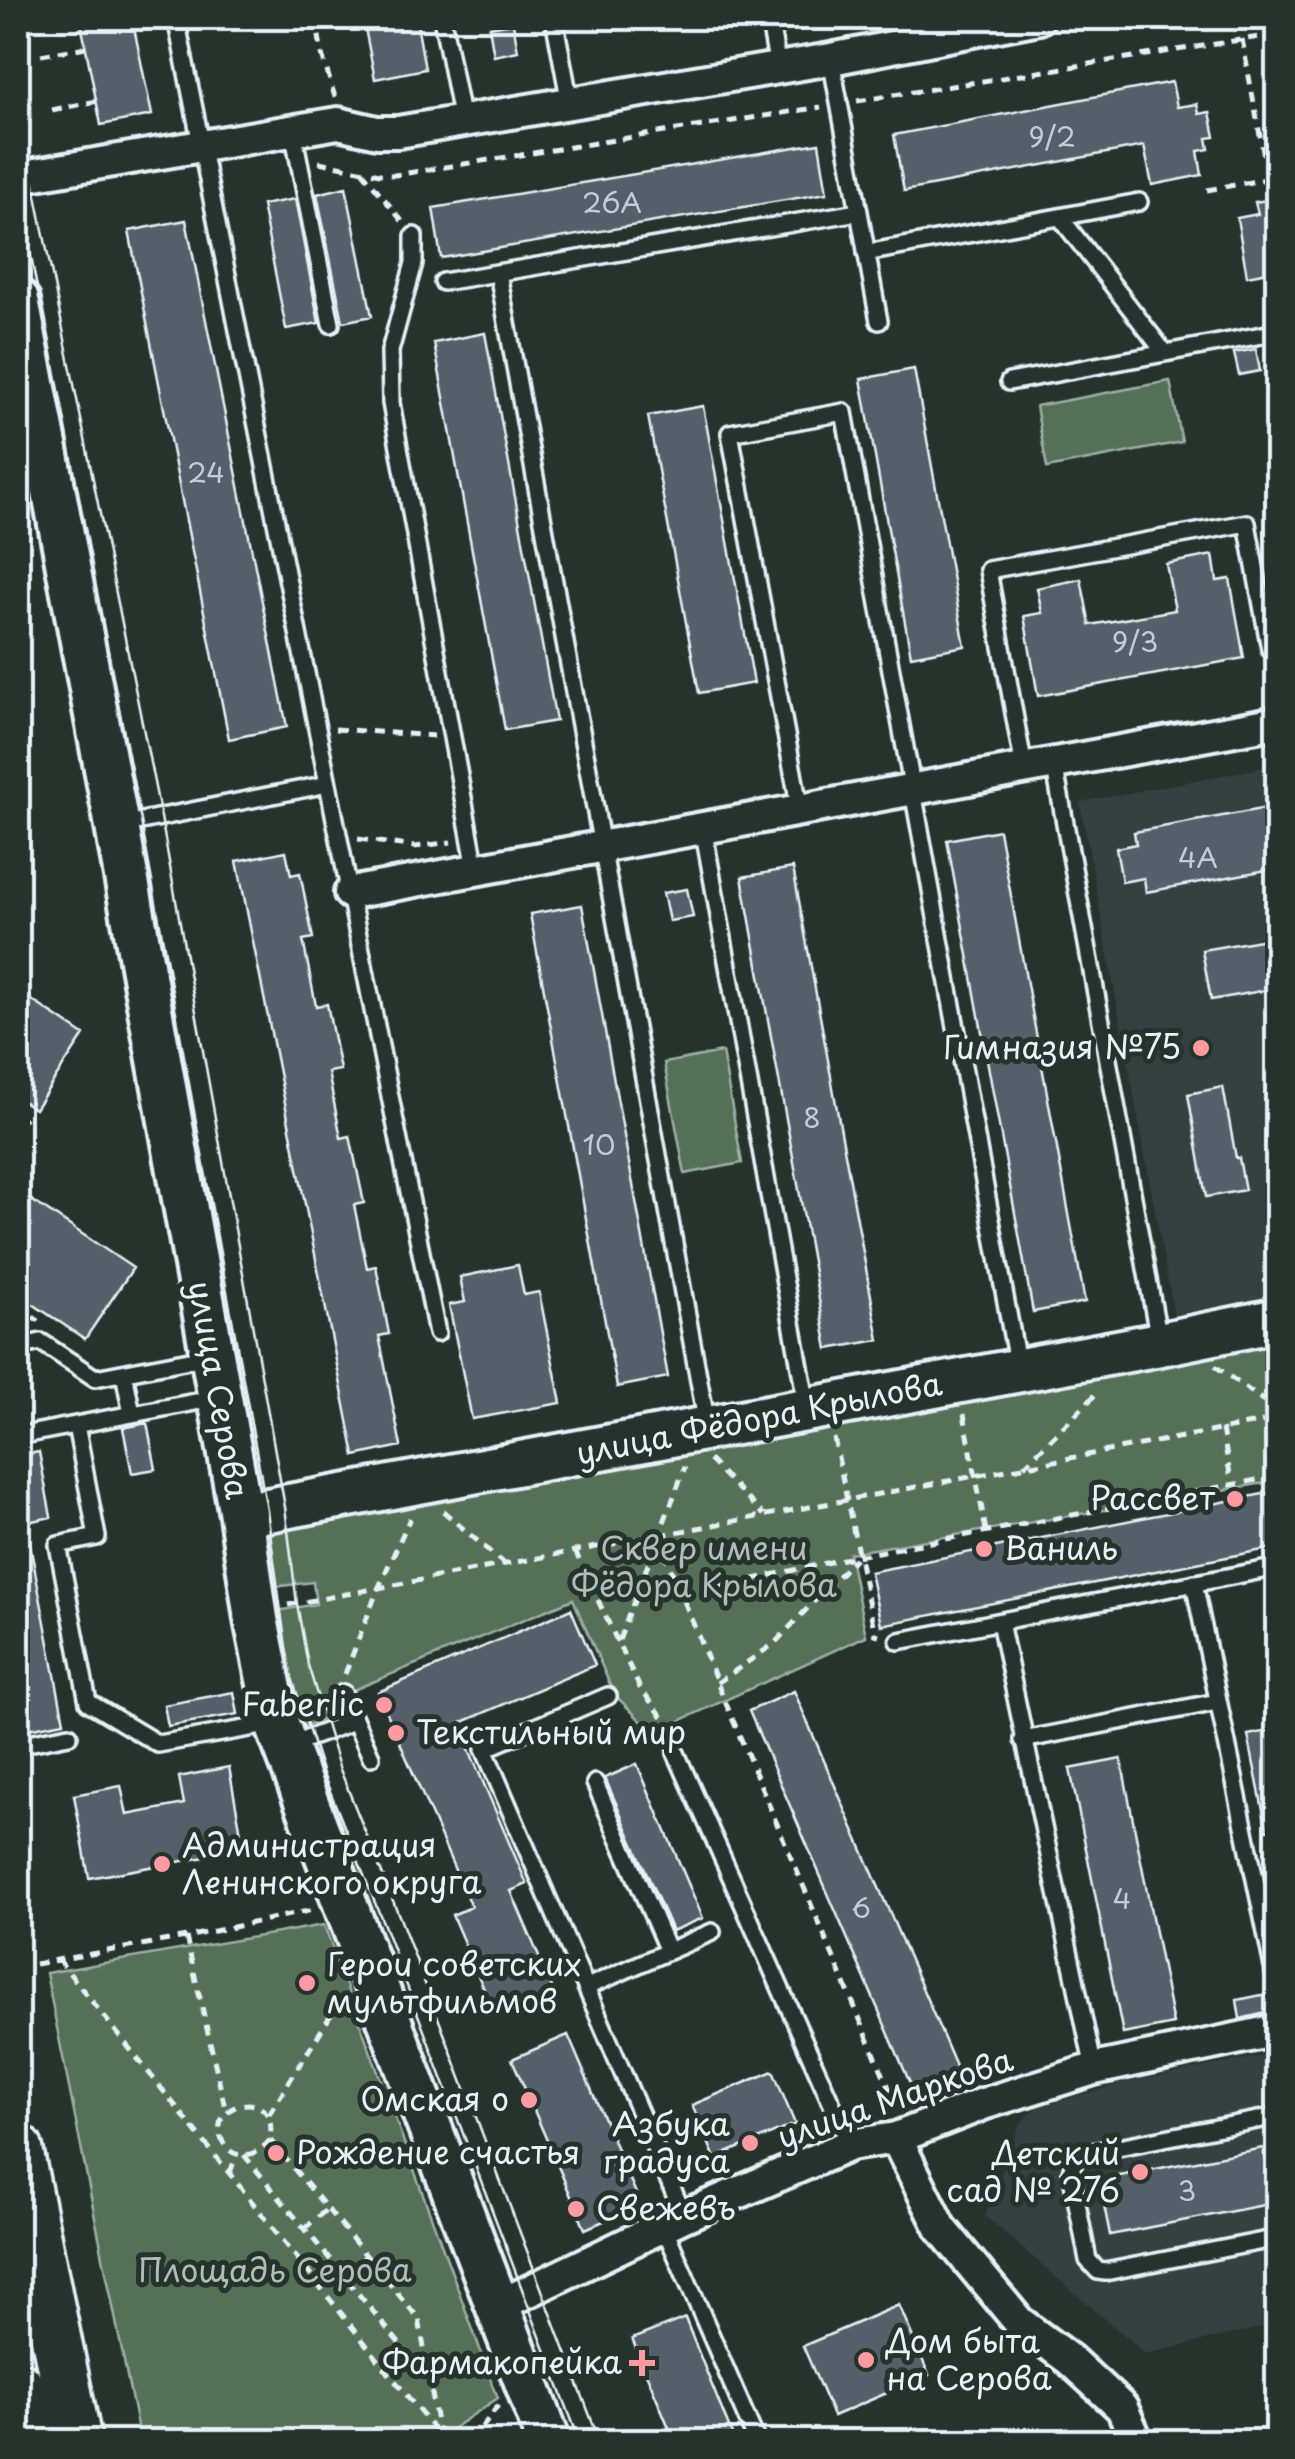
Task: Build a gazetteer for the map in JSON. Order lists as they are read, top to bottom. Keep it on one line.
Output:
{"streets":{"street":["улица Серова","улица Фёдора Крылова","улица Маркова"]},"crossings":[["улица Серова","улица Фёдора Крылова"],["улица Серова","улица Маркова"]],"parks":["Сквер имени Фёдора Крылова","Площадь Серова"],"places":{"other":["Гимназия №75","Рассвет","Ваниль","Faberlic","Текстильный мир","Администрация Ленинского округа","Герои советских мультфильмов","Омская о","Азбука градуса","Рождение счастья","Детский сад № 276","Свежевъ","Дом быта на Серова"],"health":["Фармакопейка"]},"house_numbers":["9/2","26А","24","9/3","4А","8","10","4","6","3"]}
